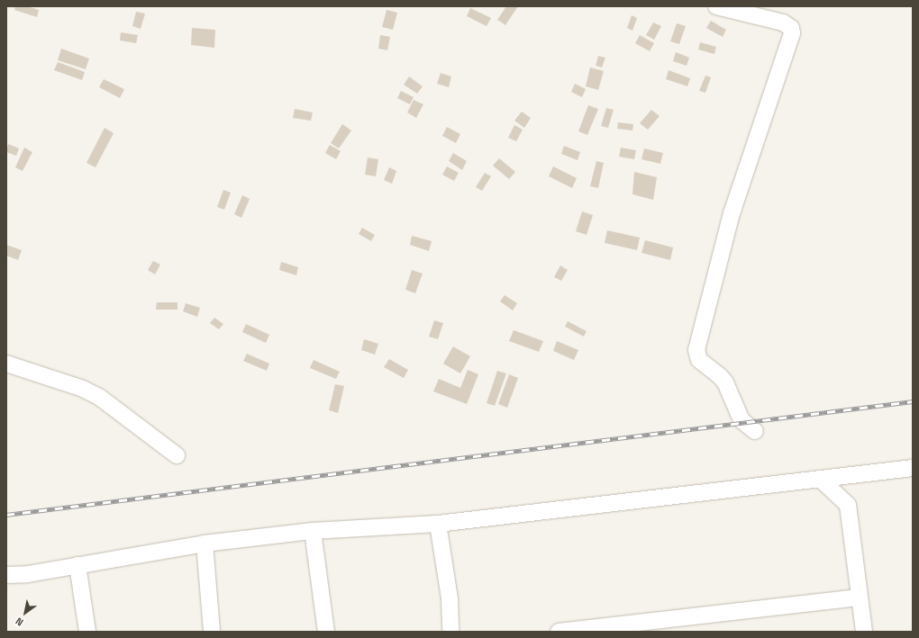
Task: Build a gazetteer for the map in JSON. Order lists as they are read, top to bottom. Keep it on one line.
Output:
{"north":"bottom left"}
